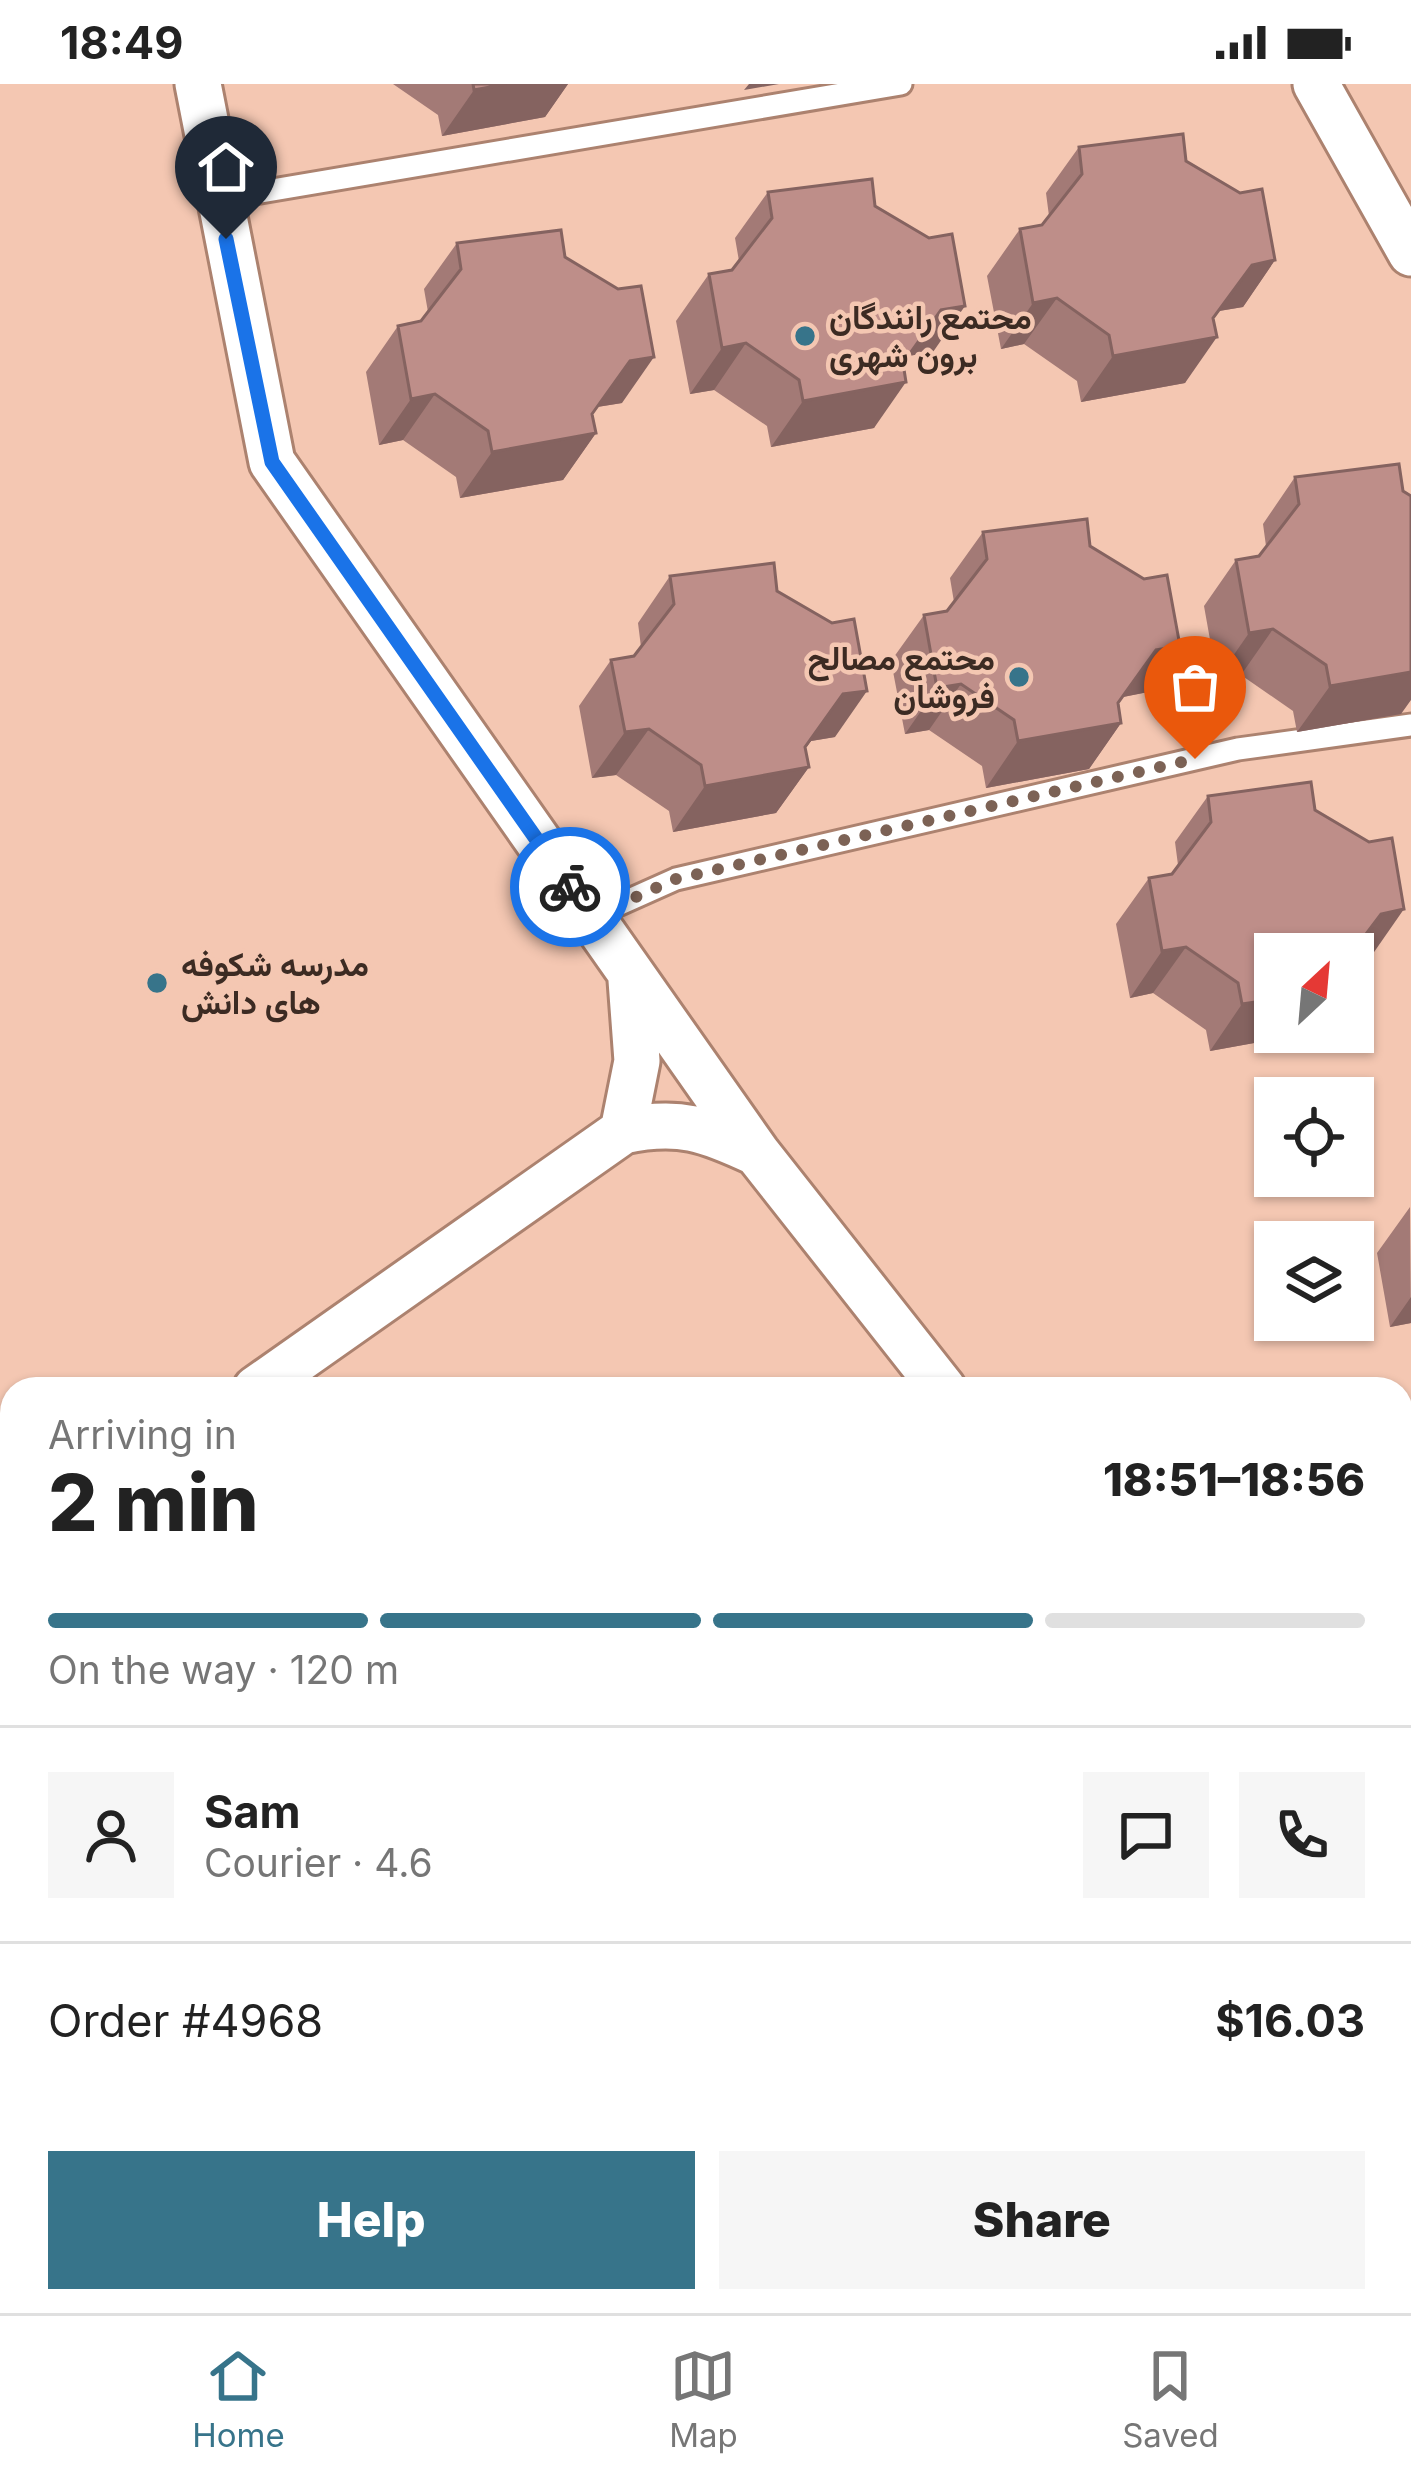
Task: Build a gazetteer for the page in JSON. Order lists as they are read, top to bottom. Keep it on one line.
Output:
{"places":["محتمع رانندگان برون شهری","محتمع مصالح فروشان","مدرسه شکوفه های دانش"],"north":"top right","page":{"status":"18:49","heading":["2 min","Arriving in","18:51–18:56"],"panel":["Sam","Courier · 4.6","Order #4968","$16.03"],"bar":"On the way · 120 m","buttons":["Help","Share"],"tabs":["Home","Map","Saved"]}}
